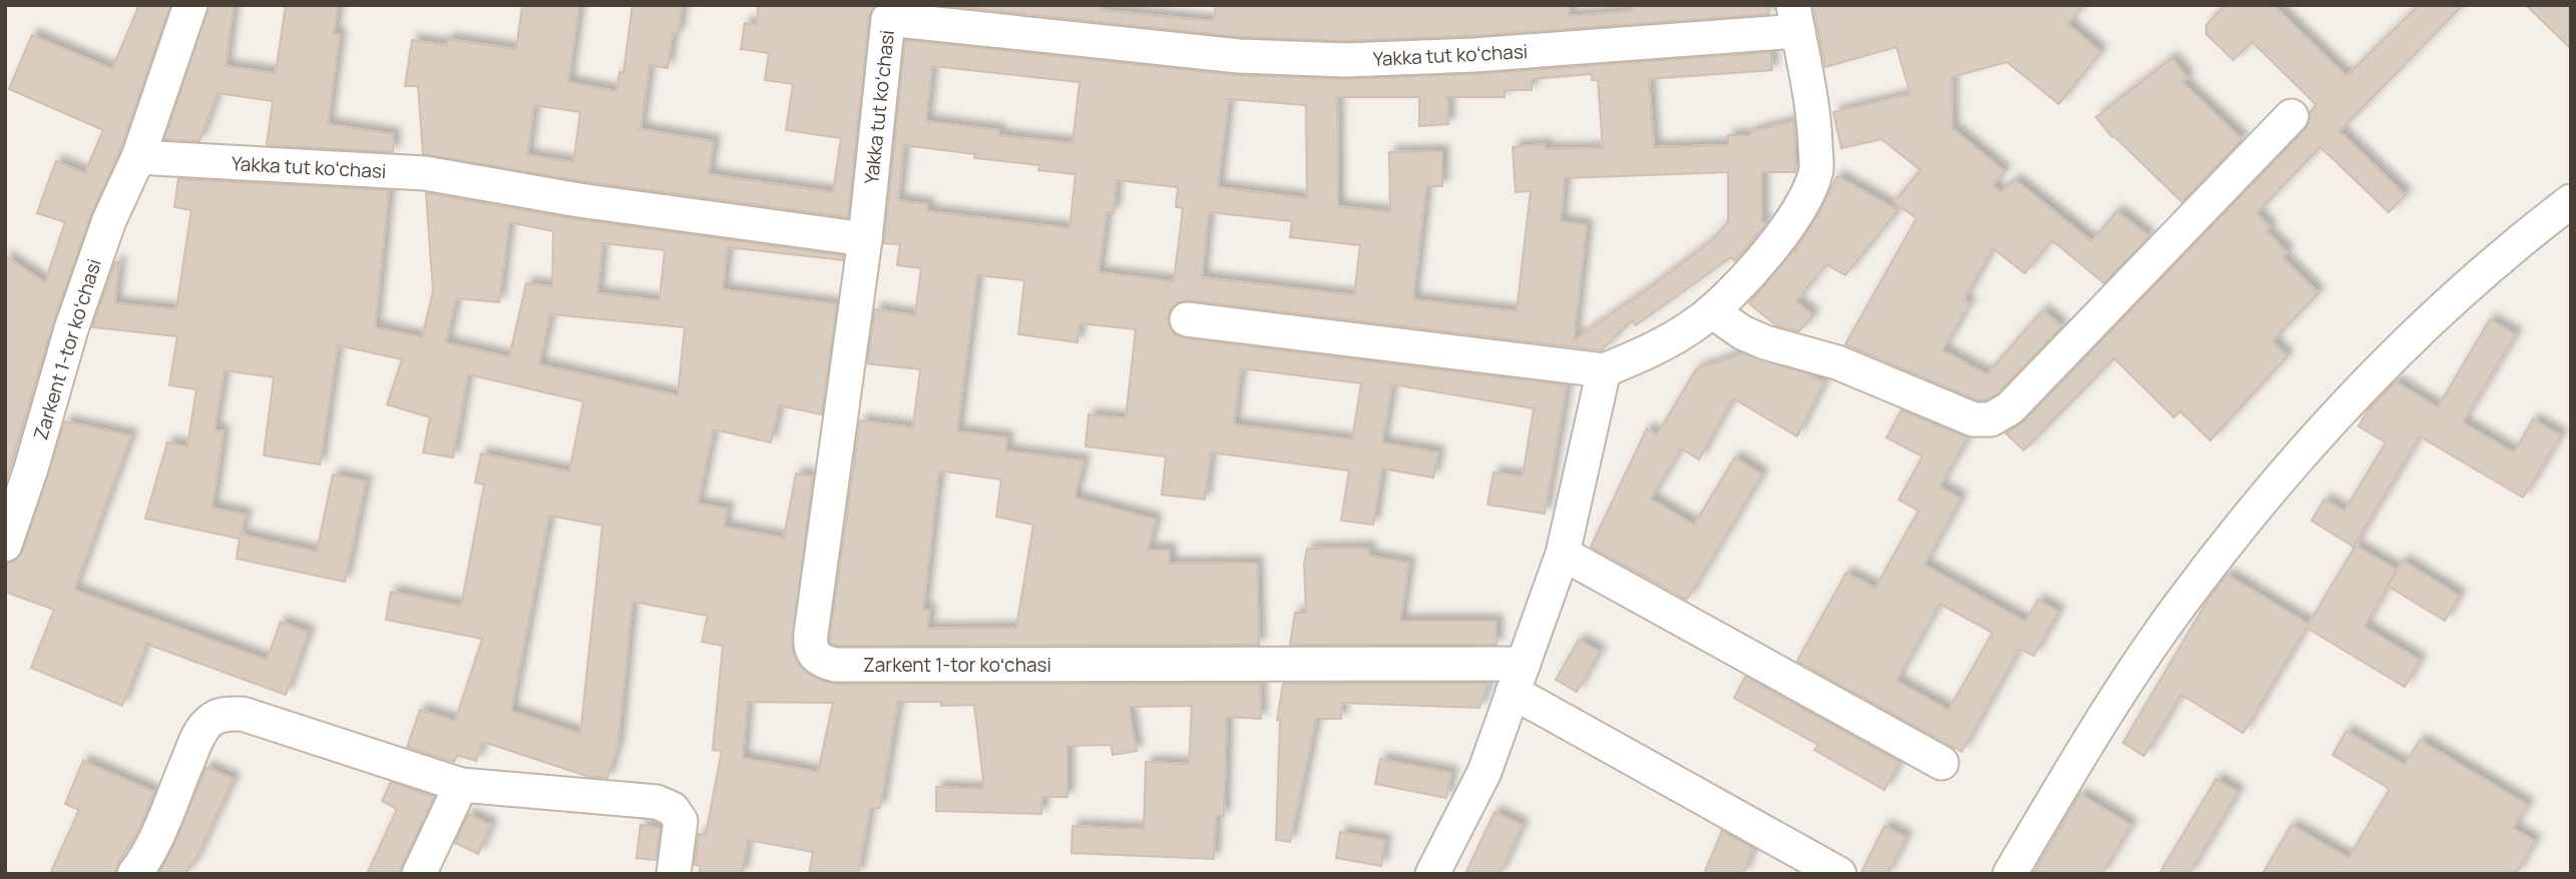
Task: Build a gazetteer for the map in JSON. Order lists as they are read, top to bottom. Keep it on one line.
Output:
{"streets":{"street":["Yakka tut koʻchasi","Zarkent 1-tor koʻchasi"]},"crossings":[["Yakka tut koʻchasi","Zarkent 1-tor koʻchasi"]]}
